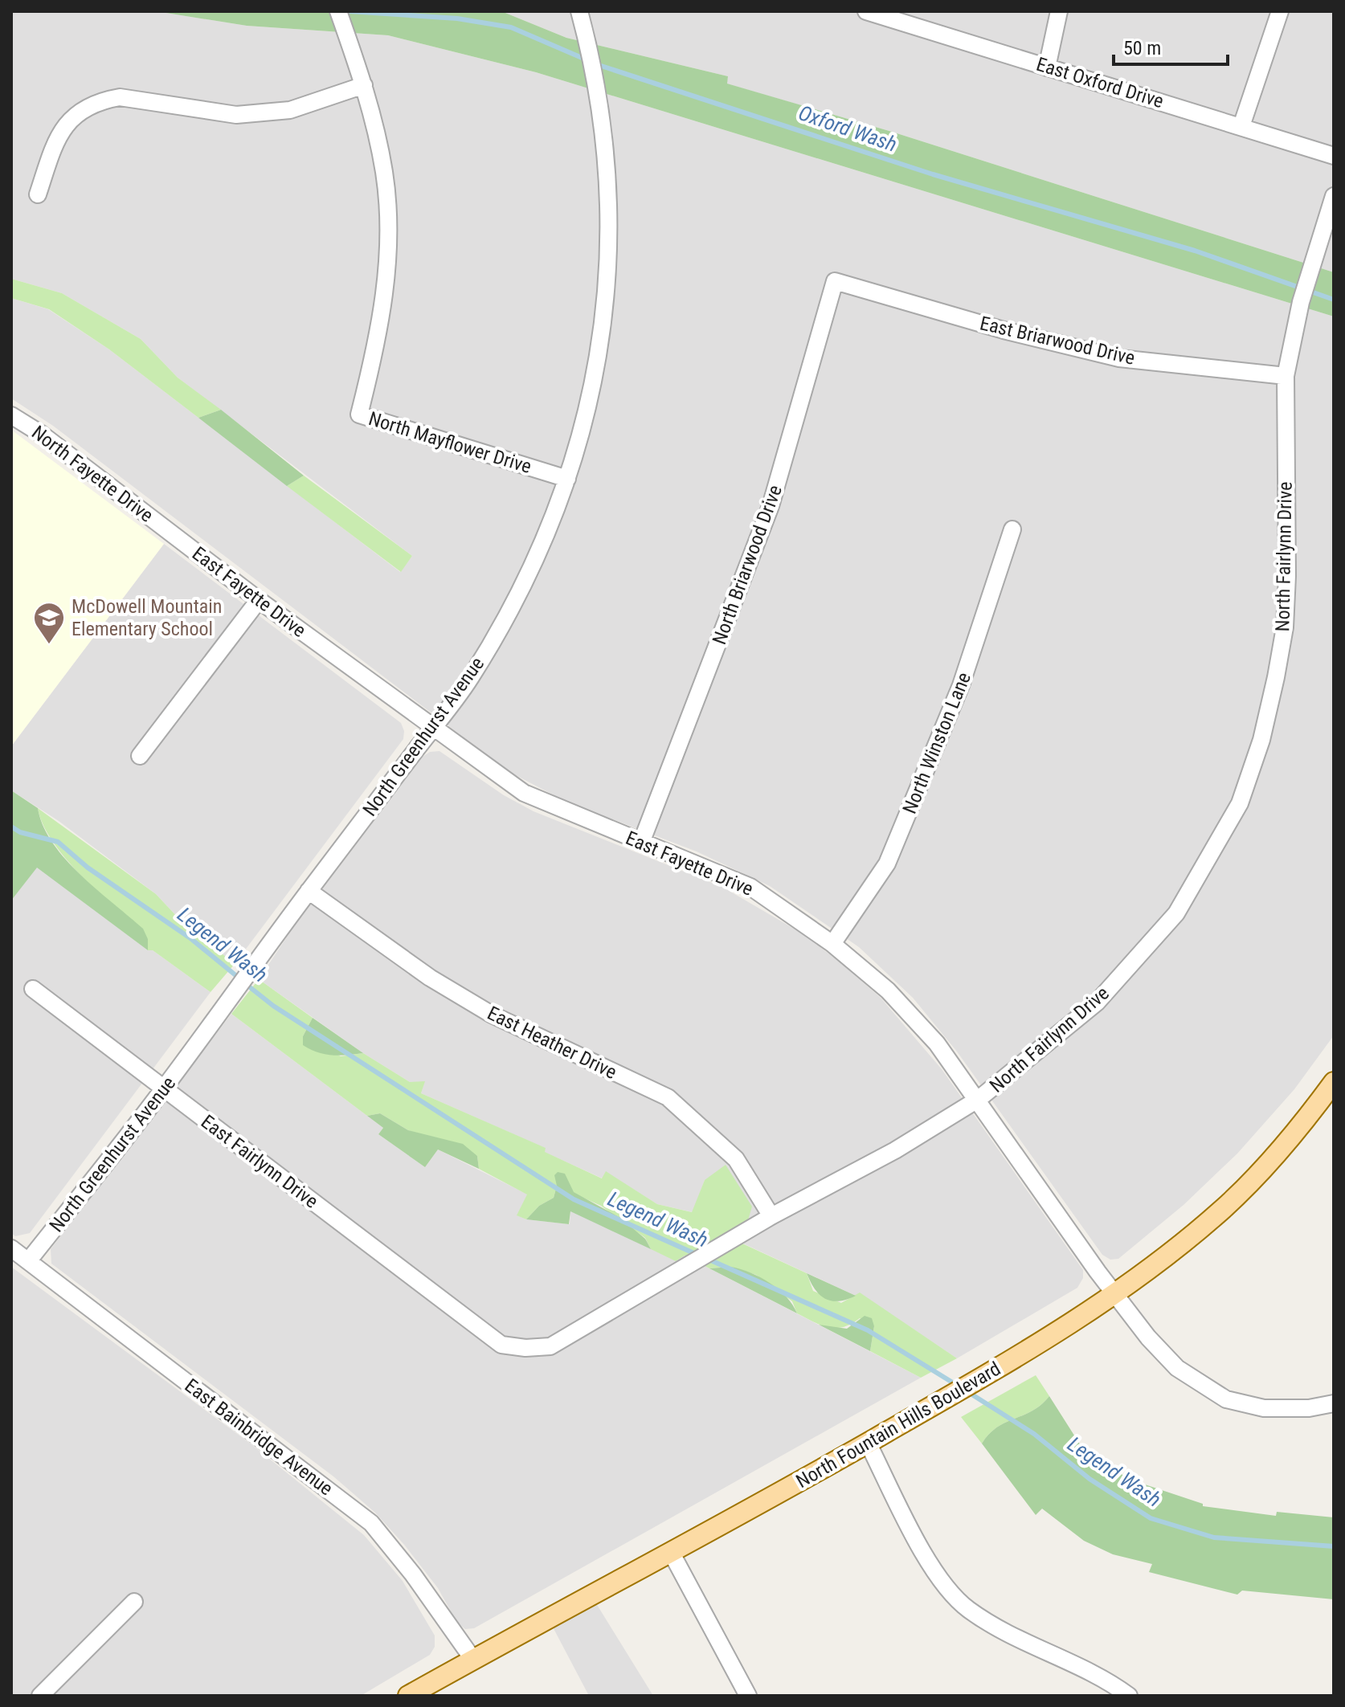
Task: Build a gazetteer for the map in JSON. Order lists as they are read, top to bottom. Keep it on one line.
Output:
{"streets":{"main road":["North Fountain Hills Boulevard"],"street":["East Oxford Drive","East Briarwood Drive","North Mayflower Drive","North Fayette Drive","North Fairlynn Drive","North Briarwood Drive","East Fayette Drive","North Greenhurst Avenue","North Winston Lane","East Heather Drive","East Fairlynn Drive","East Bainbridge Avenue"]},"crossings":[["East Briarwood Drive","North Fairlynn Drive"],["East Briarwood Drive","North Briarwood Drive"],["North Mayflower Drive","North Greenhurst Avenue"],["North Fayette Drive","East Fayette Drive"],["North Fairlynn Drive","East Fayette Drive"],["North Fairlynn Drive","East Heather Drive"],["North Fairlynn Drive","East Fairlynn Drive"],["North Briarwood Drive","East Fayette Drive"],["East Fayette Drive","North Greenhurst Avenue"],["East Fayette Drive","North Winston Lane"],["East Fayette Drive","North Fountain Hills Boulevard"],["North Greenhurst Avenue","East Heather Drive"],["North Greenhurst Avenue","East Fairlynn Drive"],["North Greenhurst Avenue","East Bainbridge Avenue"],["North Fountain Hills Boulevard","East Bainbridge Avenue"]],"water":["Oxford Wash","Legend Wash"],"places":{"school or university":["McDowell Mountain Elementary School"]},"scale_bar":"50 m"}
